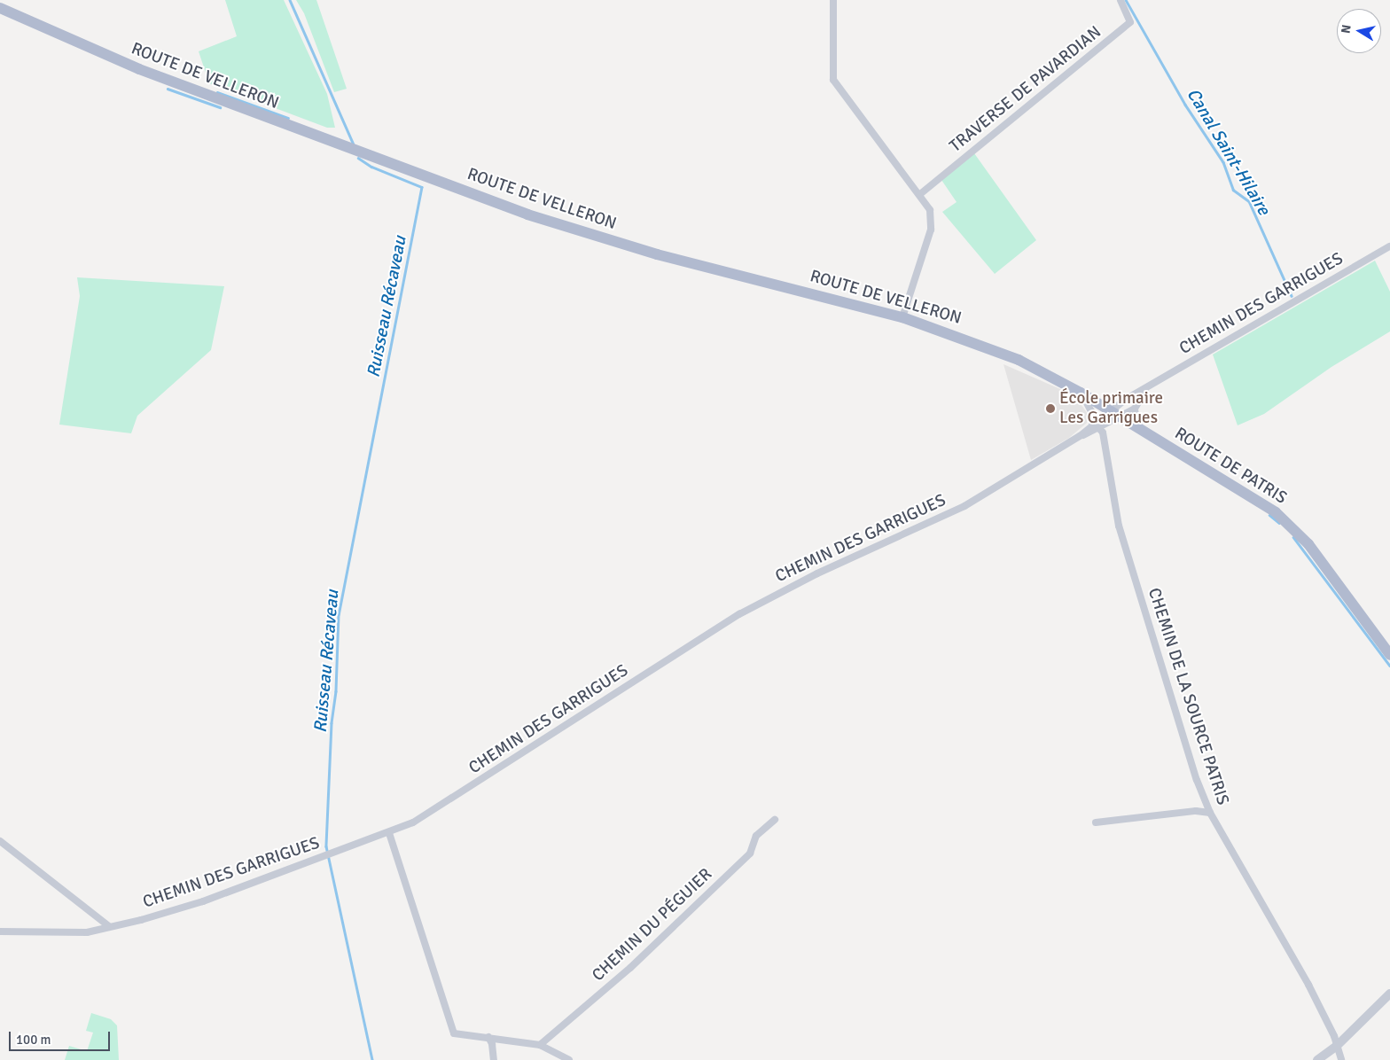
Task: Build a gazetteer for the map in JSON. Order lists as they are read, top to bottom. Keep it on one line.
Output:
{"streets":{"main road":["ROUTE DE VELLERON","ROUTE DE PATRIS"],"street":["TRAVERSE DE PAVARDIAN","CHEMIN DES GARRIGUES","CHEMIN DE LA SOURCE PATRIS","CHEMIN DU PÉGUIER"]},"crossings":[["ROUTE DE VELLERON","ROUTE DE PATRIS"],["CHEMIN DES GARRIGUES","ROUTE DE PATRIS"],["CHEMIN DES GARRIGUES","CHEMIN DE LA SOURCE PATRIS"]],"water":["Canal Saint-Hilaire","Ruisseau Récaveau"],"places":["École primaire Les Garrigues"],"scale_bar":"100 m","north":"left"}
